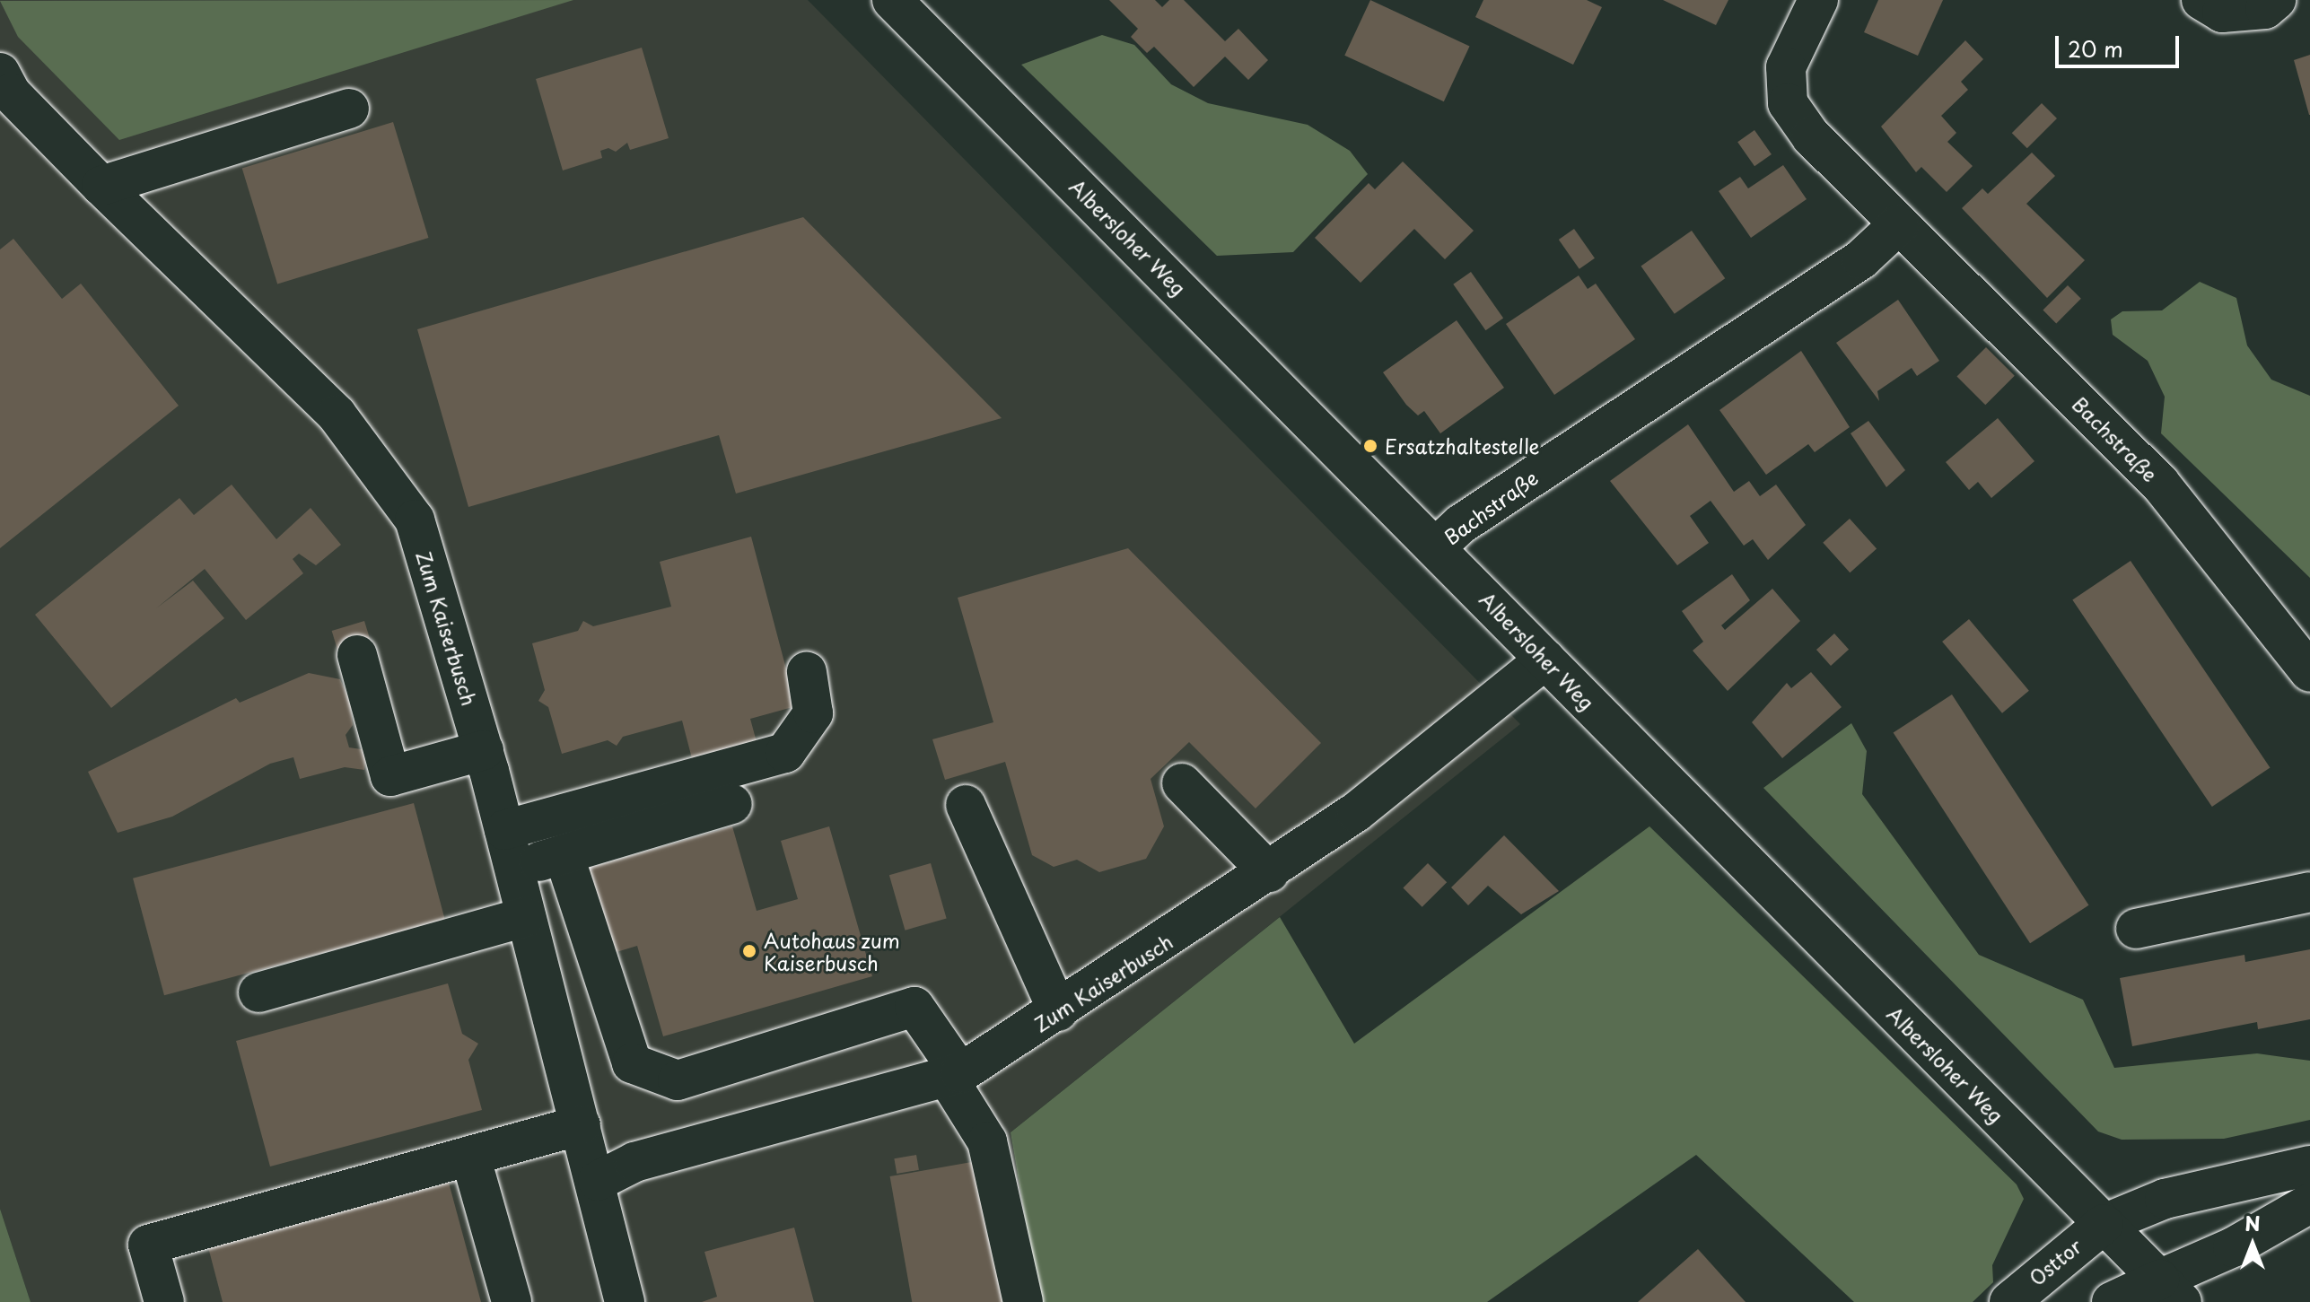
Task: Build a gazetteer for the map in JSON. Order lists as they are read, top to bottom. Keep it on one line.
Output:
{"streets":{"street":["Albersloher Weg","Bachstraße","Zum Kaiserbusch","Osttor"]},"crossings":[["Albersloher Weg","Bachstraße"],["Albersloher Weg","Zum Kaiserbusch"],["Albersloher Weg","Osttor"]],"places":["Ersatzhaltestelle","Autohaus zum Kaiserbusch"],"scale_bar":"20 m","north":"top"}
